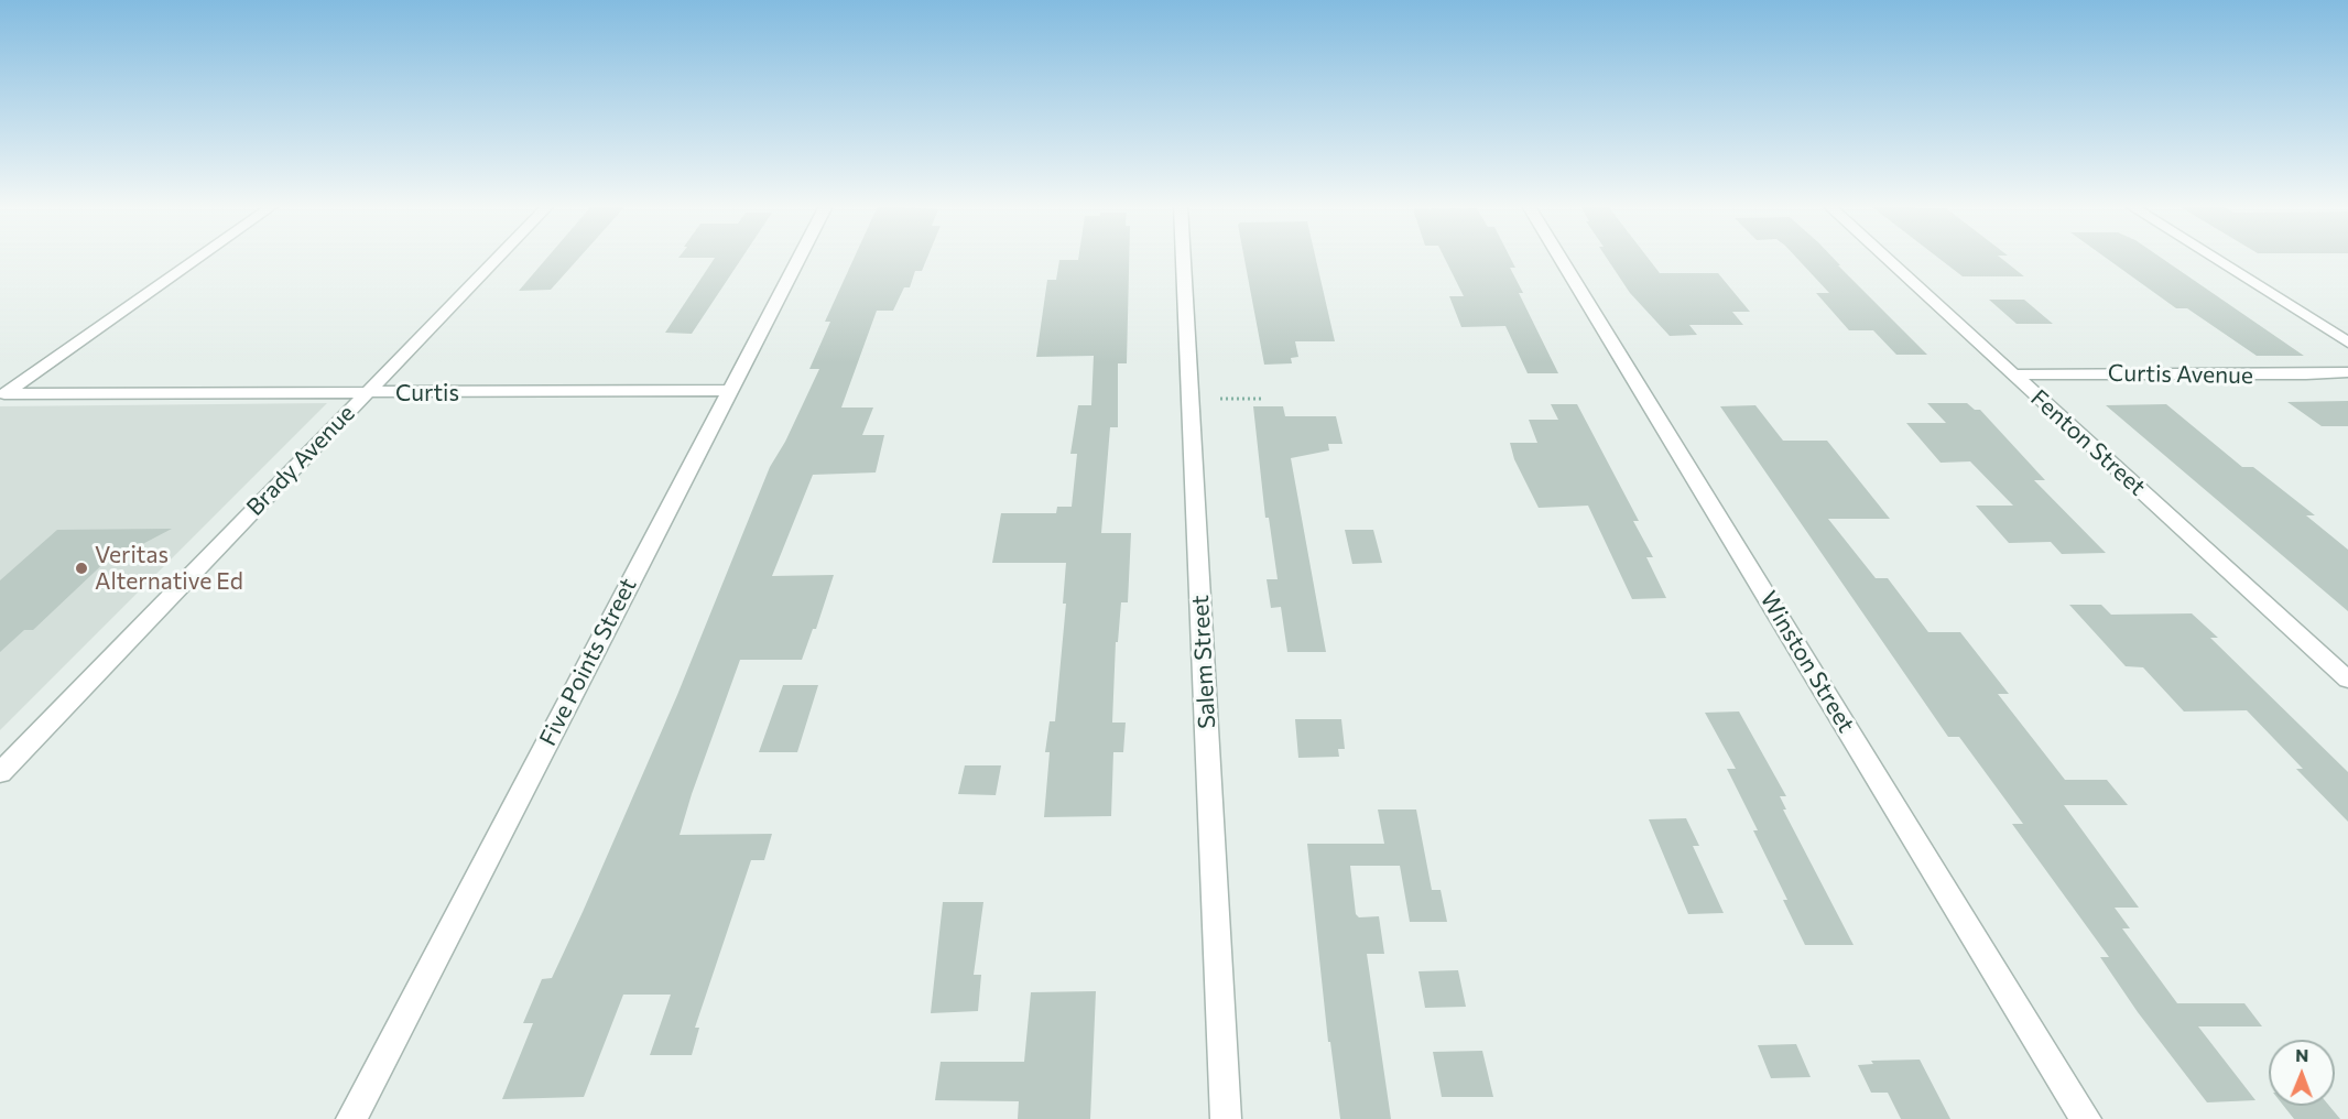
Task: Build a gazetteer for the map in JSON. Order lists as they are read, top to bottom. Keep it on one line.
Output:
{"streets":{"street":["Curtis Avenue","Curtis","Fenton Street","Brady Avenue","Five Points Street","Salem Street","Winston Street"]},"crossings":[["Curtis Avenue","Fenton Street"],["Curtis","Brady Avenue"],["Curtis","Five Points Street"]],"places":["Veritas Alternative Ed"],"north":"top"}
